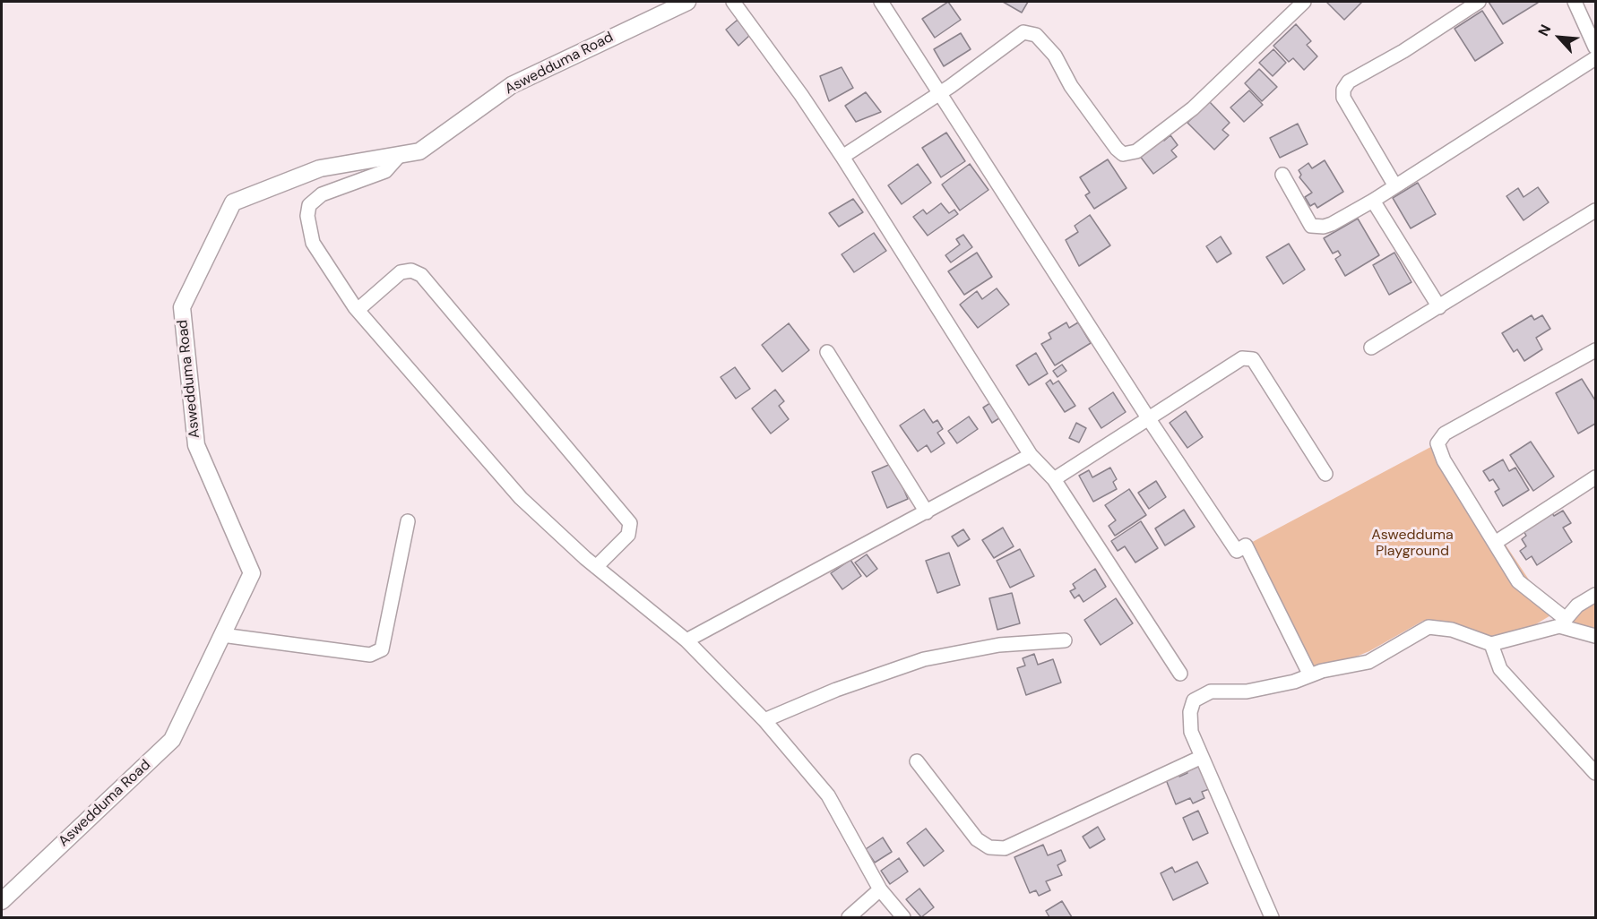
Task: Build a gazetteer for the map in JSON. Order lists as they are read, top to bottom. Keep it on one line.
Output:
{"streets":{"street":["Aswedduma Road"]},"parks":["Aswedduma Playground"],"north":"top left"}
